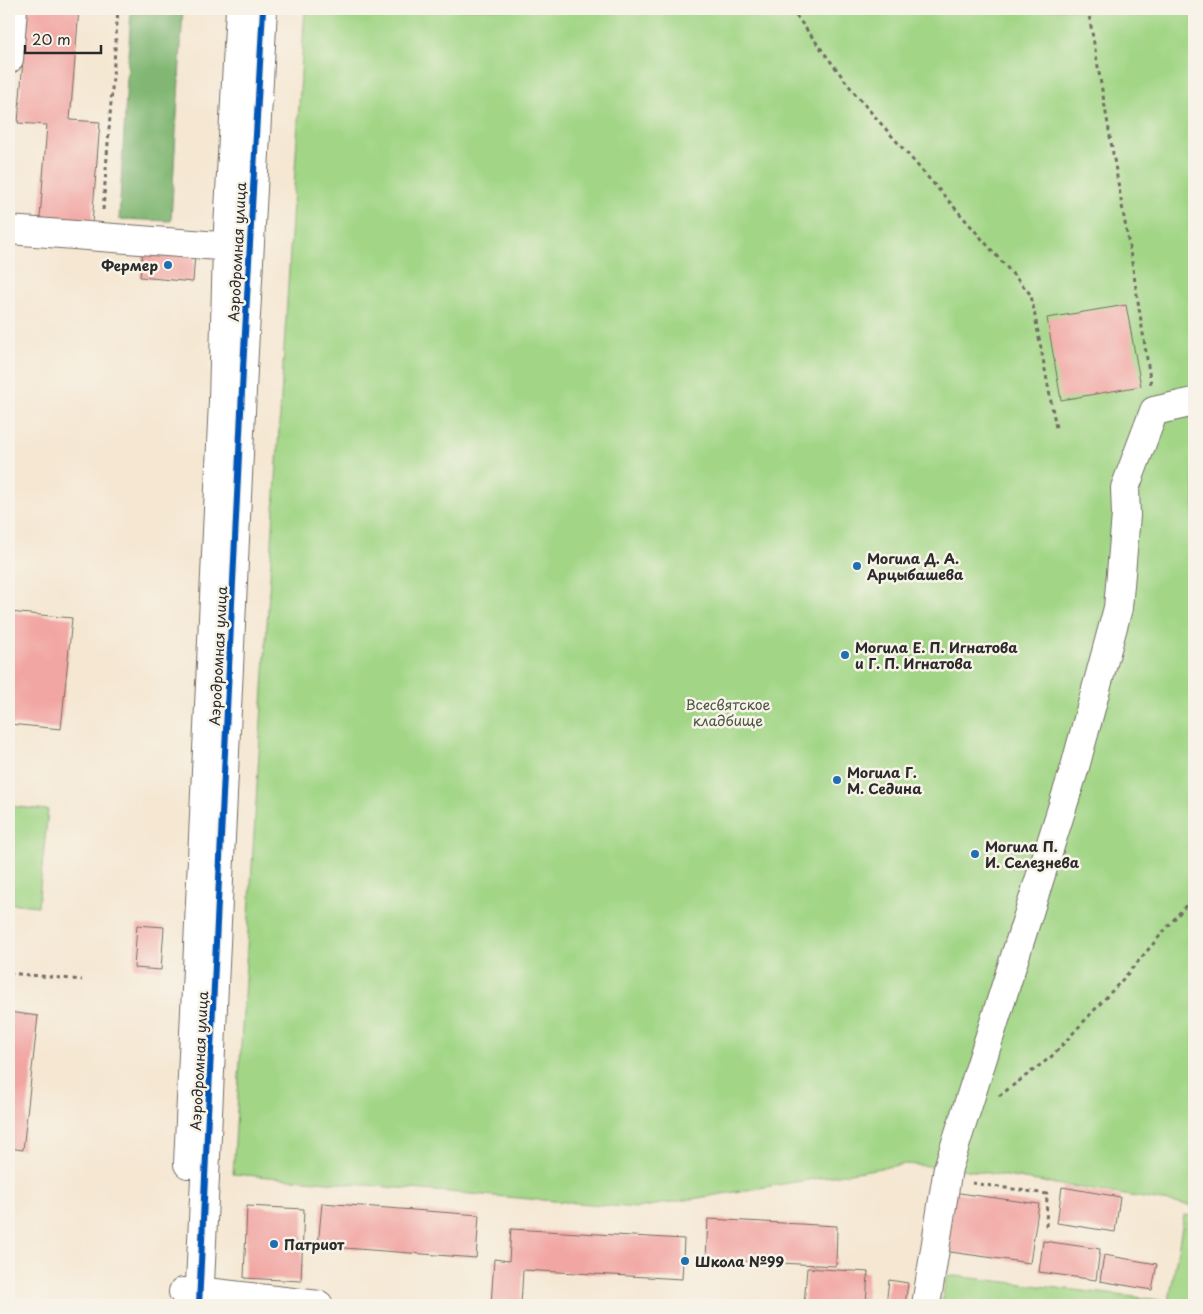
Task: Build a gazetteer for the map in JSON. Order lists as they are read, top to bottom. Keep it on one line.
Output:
{"streets":{"street":["Аэродромная улица"]},"parks":["Всесвятское кладбище"],"places":["Фермер","Могила Д. А. Арцыбашева","Могила Е. П. Игнатова и Г. П. Игнатова","Могила Г. М. Седина","Могила П. И. Селезнева","Патриот","Школа №99"],"scale_bar":"20 m"}
